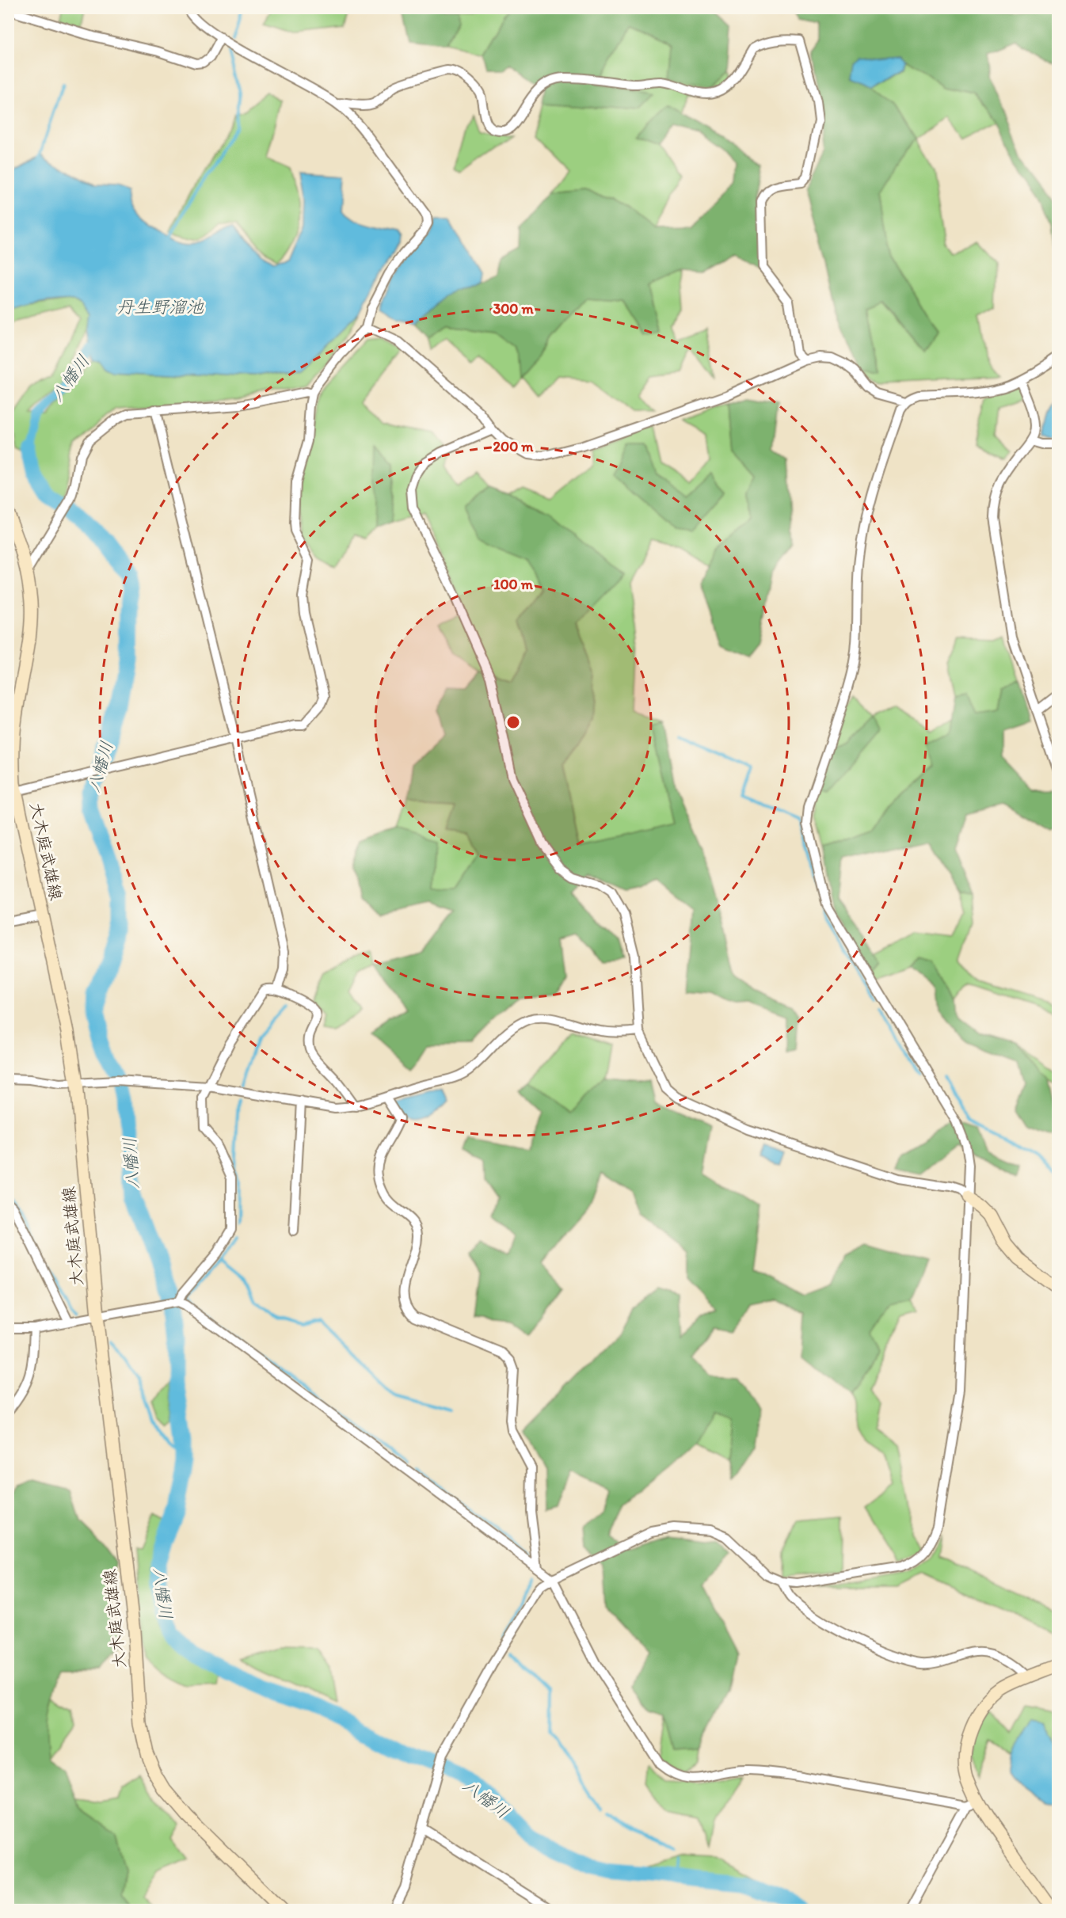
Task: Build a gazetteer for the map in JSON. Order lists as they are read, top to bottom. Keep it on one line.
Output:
{"streets":{"main road":["大木庭武雄線"]},"water":["丹生野溜池","八幡川"],"rings":["300 m","200 m","100 m"]}
